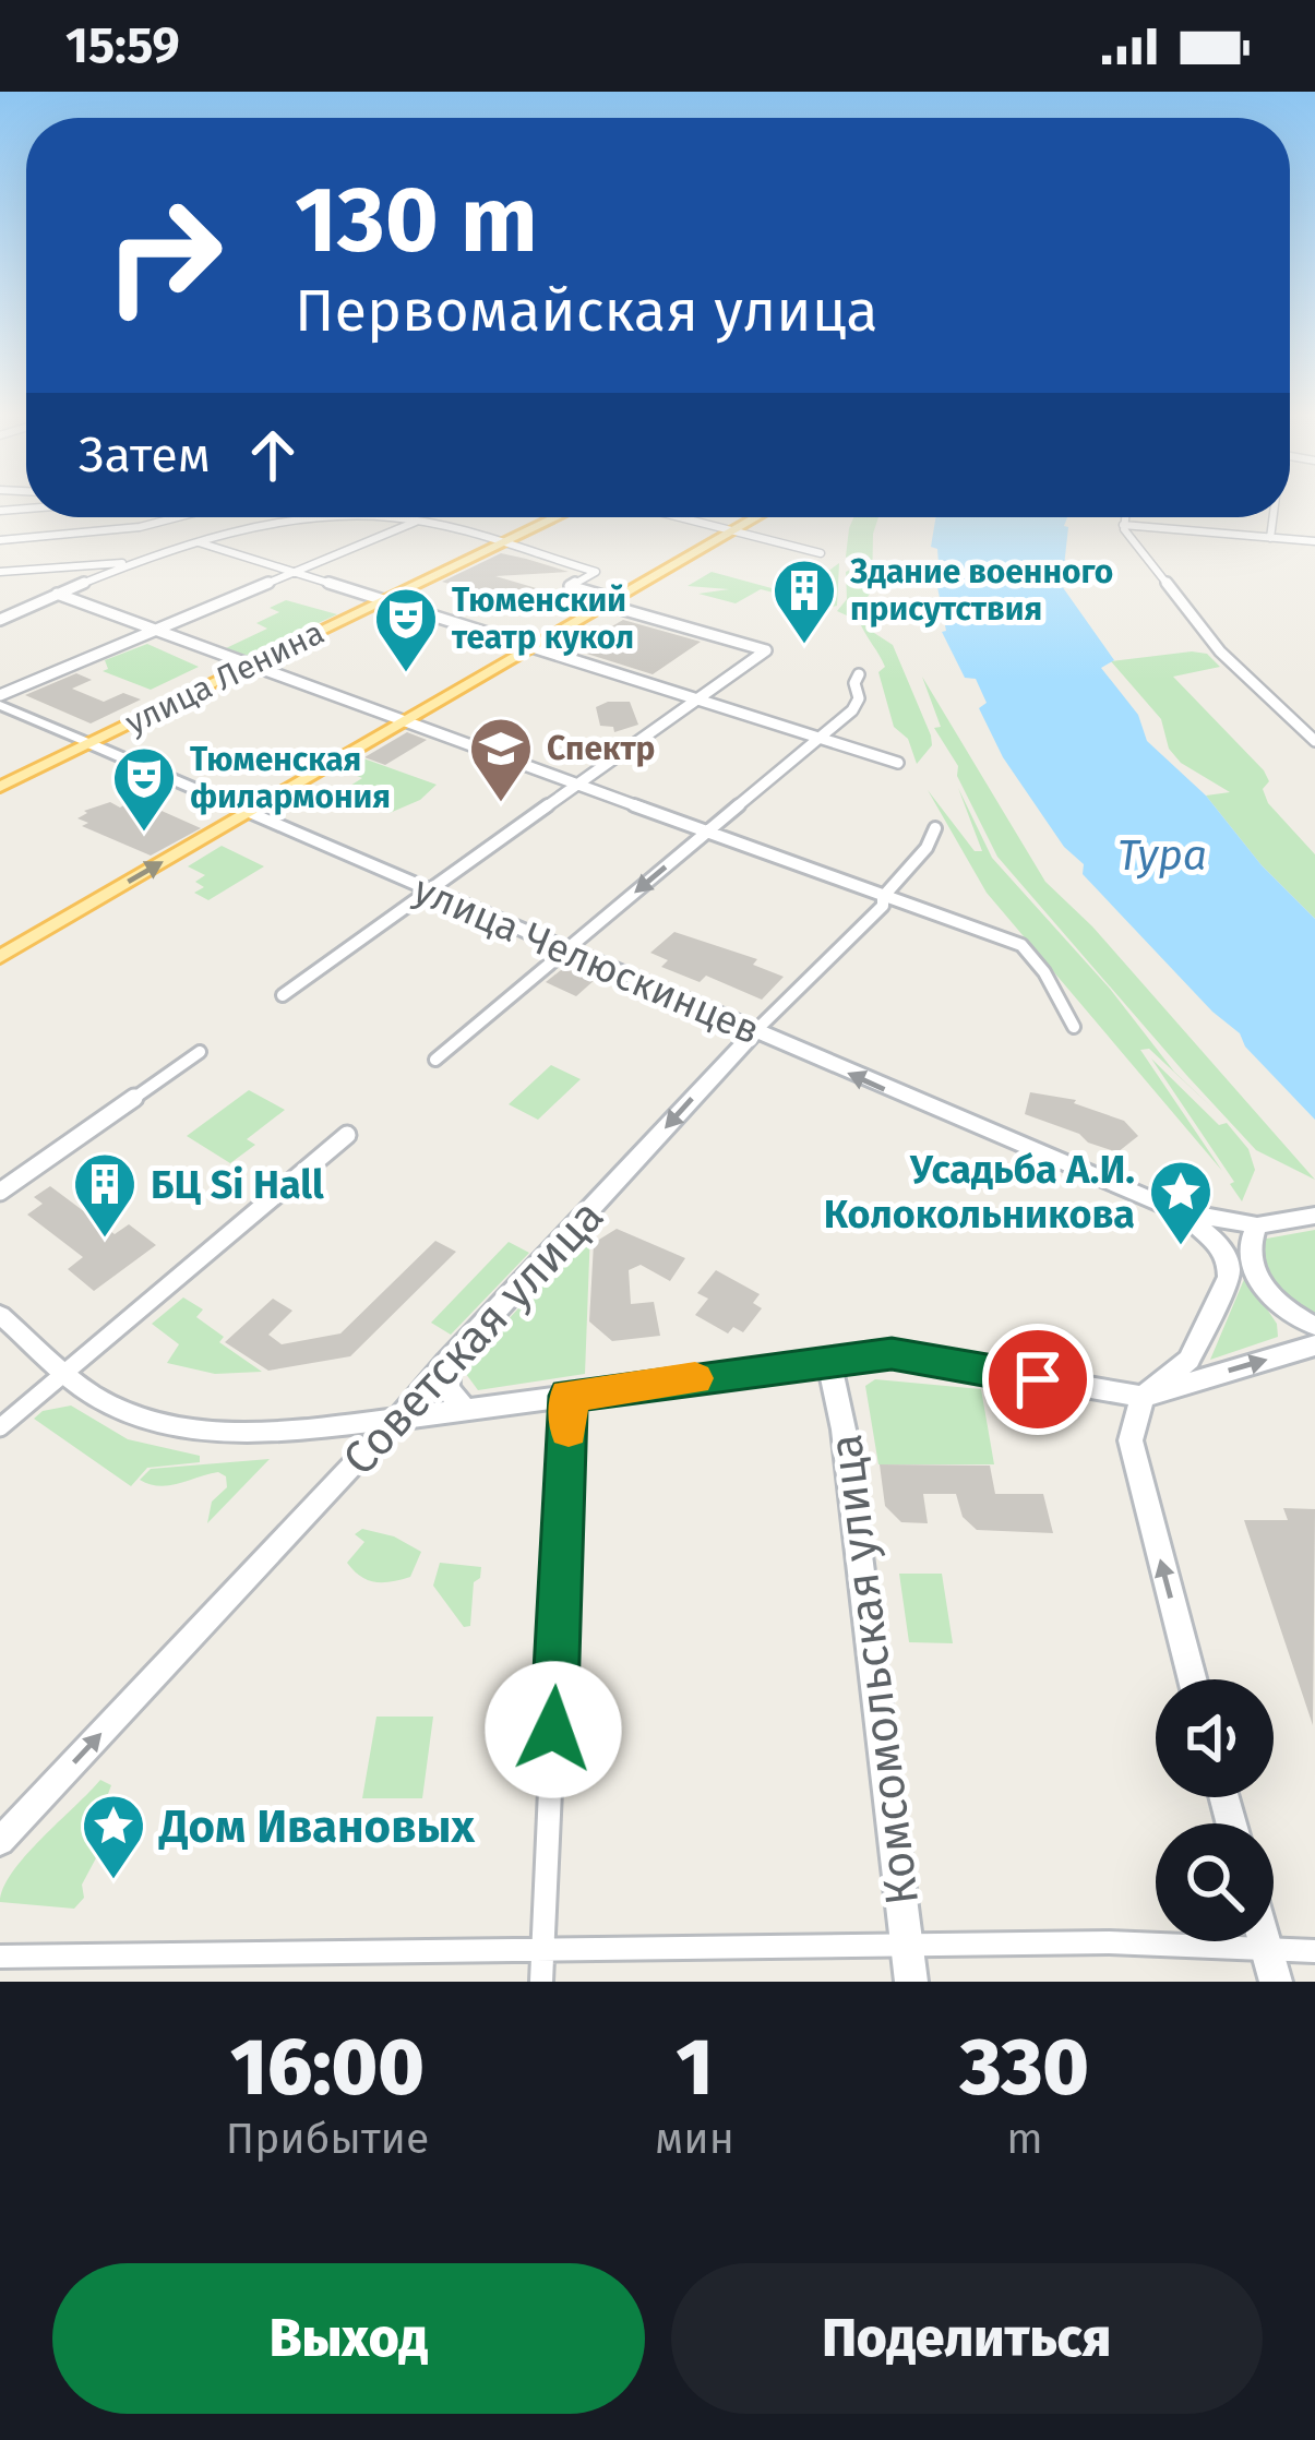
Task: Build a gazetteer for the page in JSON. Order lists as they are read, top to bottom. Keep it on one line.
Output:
{"streets":{"main road":["улица Ленина","улица Челюскинцев","Советская улица","Комсомольская улица"]},"crossings":[["улица Ленина","улица Челюскинцев"],["улица Челюскинцев","Советская улица"]],"one_way":["улица Челюскинцев"],"water":["Тура"],"places":{"building":["Здание военного присутствия","БЦ Si Hall"],"theatre":["Тюменский театр кукол","Тюменская филармония"],"school or university":["Спектр"],"place":["Усадьба А.И. Колокольникова","Дом Ивановых"]},"page":{"status":"15:59","turn":["130 m","Первомайская улица"],"then":"Затем","eta":["16:00","Прибытие","1","мин","330","m"],"buttons":["Выход","Поделиться"]}}
